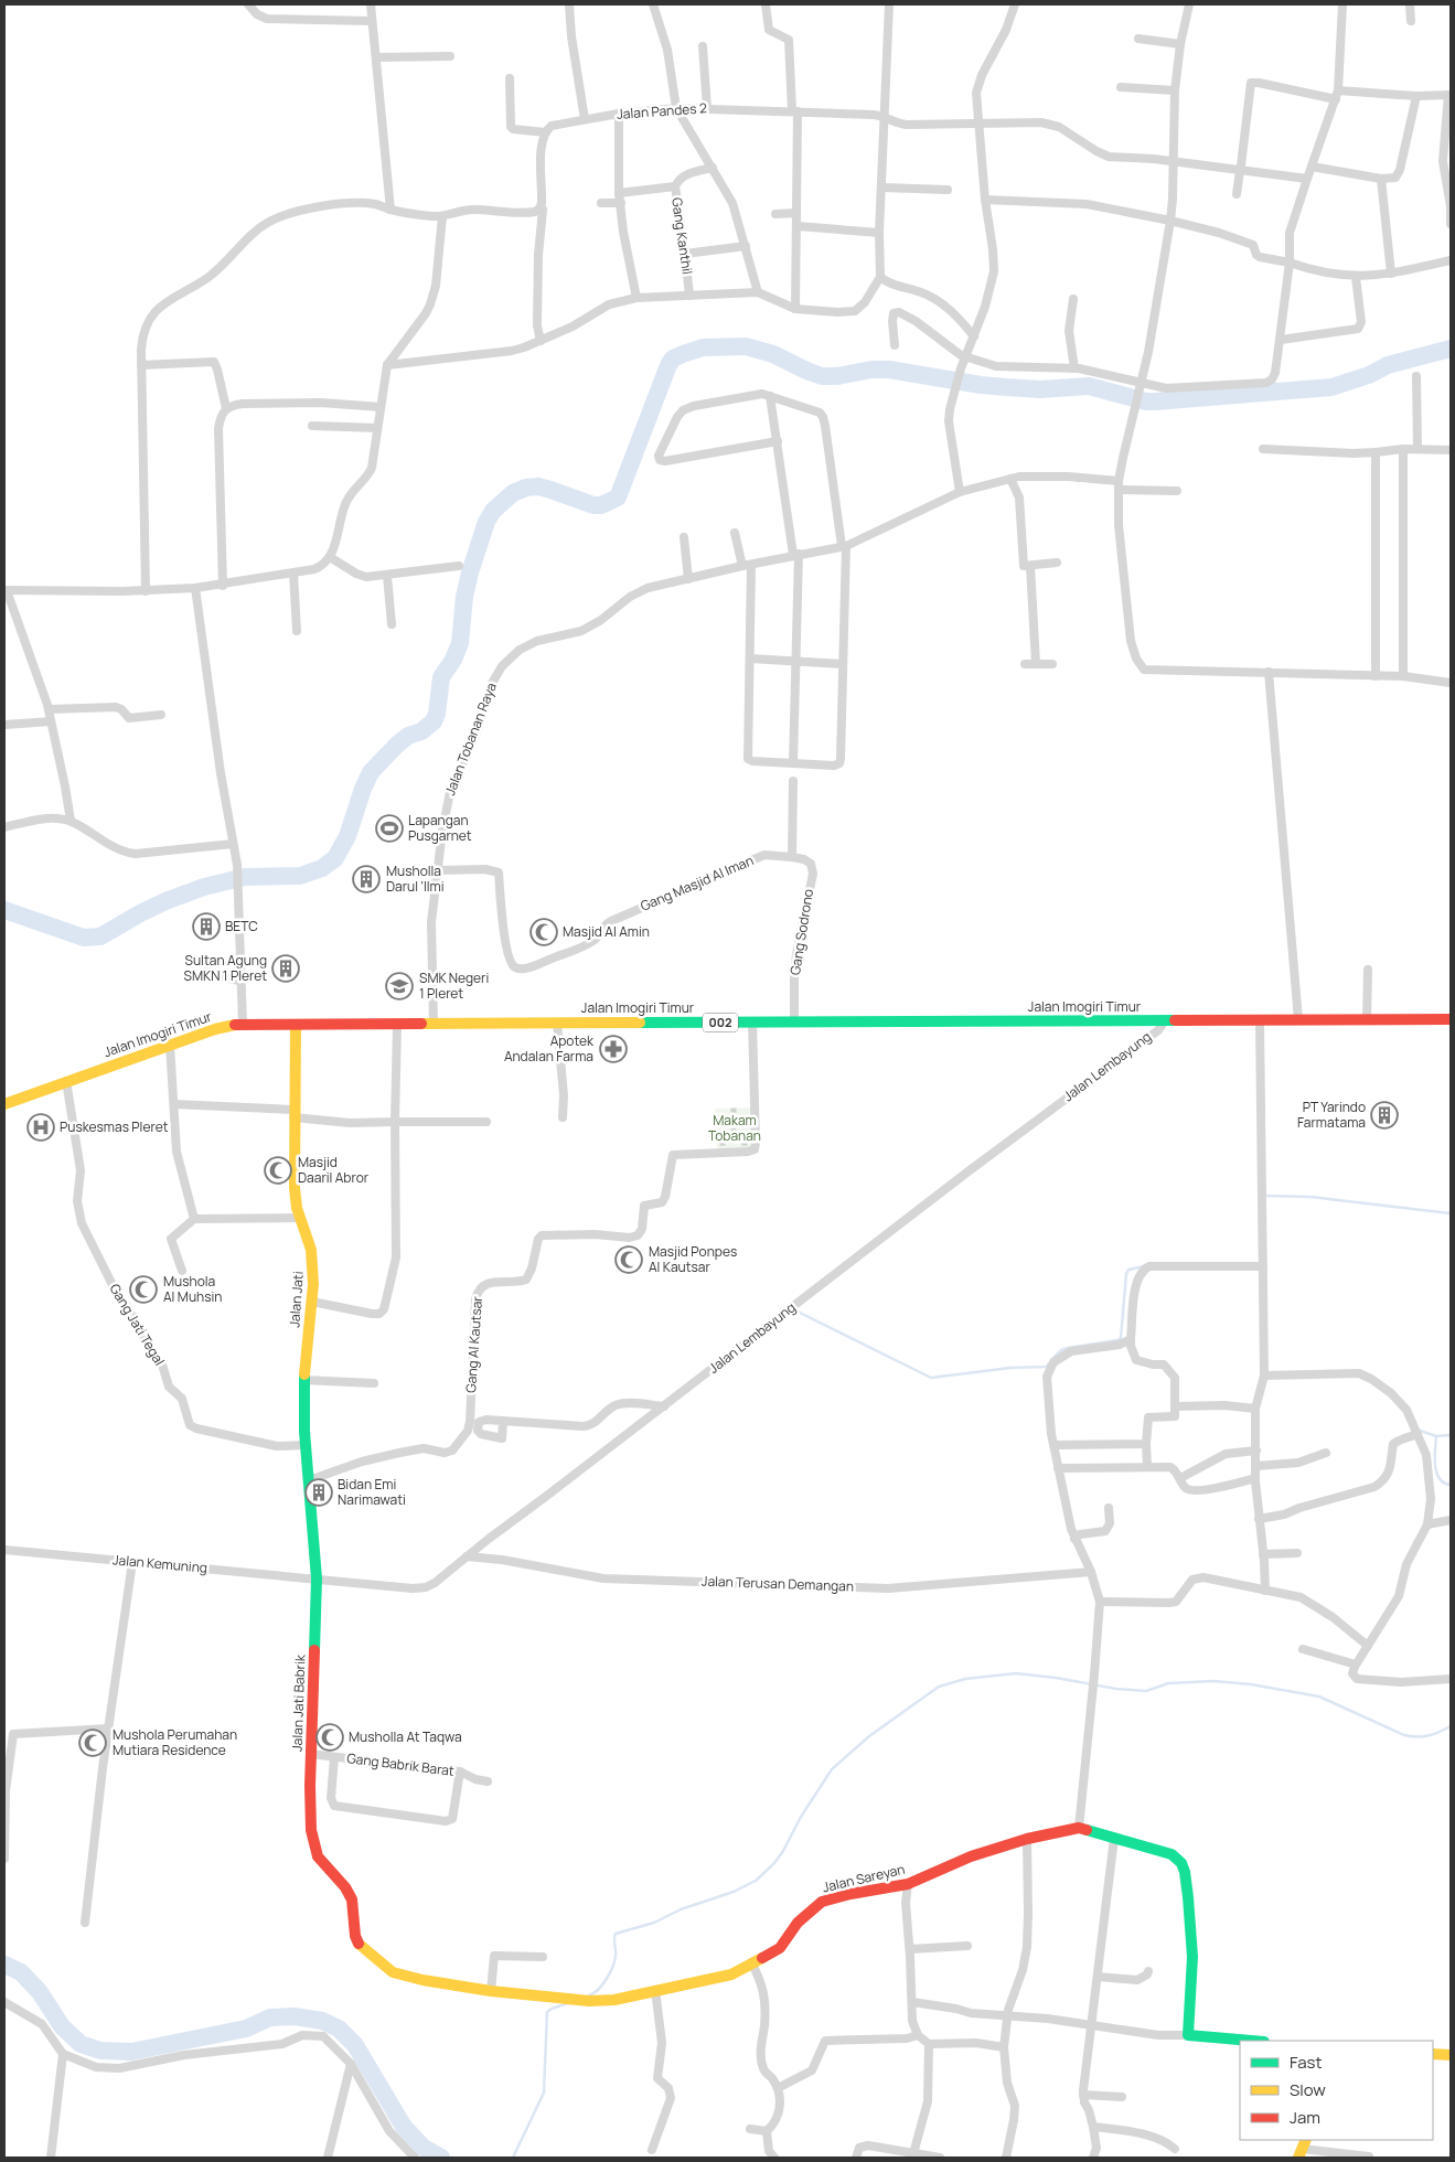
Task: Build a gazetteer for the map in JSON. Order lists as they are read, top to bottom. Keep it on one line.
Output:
{"streets":{"street":["Jalan Pandes 2","Gang Kanthil","Jalan Tobanan Raya","Gang Masjid Al Iman","Gang Sodrono","Jalan Imogiri Timur","002","Jalan Lembayung","Jalan Jati","Gang Jati Tegal","Gang Al Kautsar","Jalan Kemuning","Jalan Terusan Demangan","Jalan Jati Babrik","Gang Babrik Barat","Jalan Sareyan"]},"crossings":[["Jalan Tobanan Raya","Gang Masjid Al Iman"],["Jalan Tobanan Raya","Jalan Imogiri Timur"],["Gang Masjid Al Iman","Gang Sodrono"],["Gang Sodrono","Jalan Imogiri Timur"],["Jalan Imogiri Timur","Jalan Lembayung"],["Jalan Imogiri Timur","Jalan Jati"],["Jalan Imogiri Timur","Gang Jati Tegal"],["Jalan Imogiri Timur","Gang Al Kautsar"],["Jalan Lembayung","Jalan Jati"],["Jalan Lembayung","Jalan Kemuning"],["Jalan Lembayung","Jalan Terusan Demangan"],["Jalan Lembayung","Jalan Jati Babrik"],["Jalan Jati","Gang Jati Tegal"],["Jalan Jati","Gang Al Kautsar"],["Jalan Jati","Jalan Kemuning"],["Jalan Jati","Jalan Jati Babrik"],["Jalan Kemuning","Jalan Jati Babrik"],["Jalan Jati Babrik","Gang Babrik Barat"],["Jalan Jati Babrik","Jalan Sareyan"]],"parks":["Makam Tobanan"],"places":{"sports":["Lapangan Pusgarnet"],"building":["Musholla Darul 'Ilmi","BETC","Sultan Agung SMKN 1 Pleret","PT Yarindo Farmatama","Bidan Emi Narimawati"],"mosque":["Masjid Al Amin","Masjid Daaril Abror","Masjid Ponpes Al Kautsar","Mushola Al Muhsin","Musholla At Taqwa","Mushola Perumahan Mutiara Residence"],"school or university":["SMK Negeri 1 Pleret"],"pharmacy":["Apotek Andalan Farma"],"hospital":["Puskesmas Pleret"]},"legend":["Fast","Slow","Jam"]}
